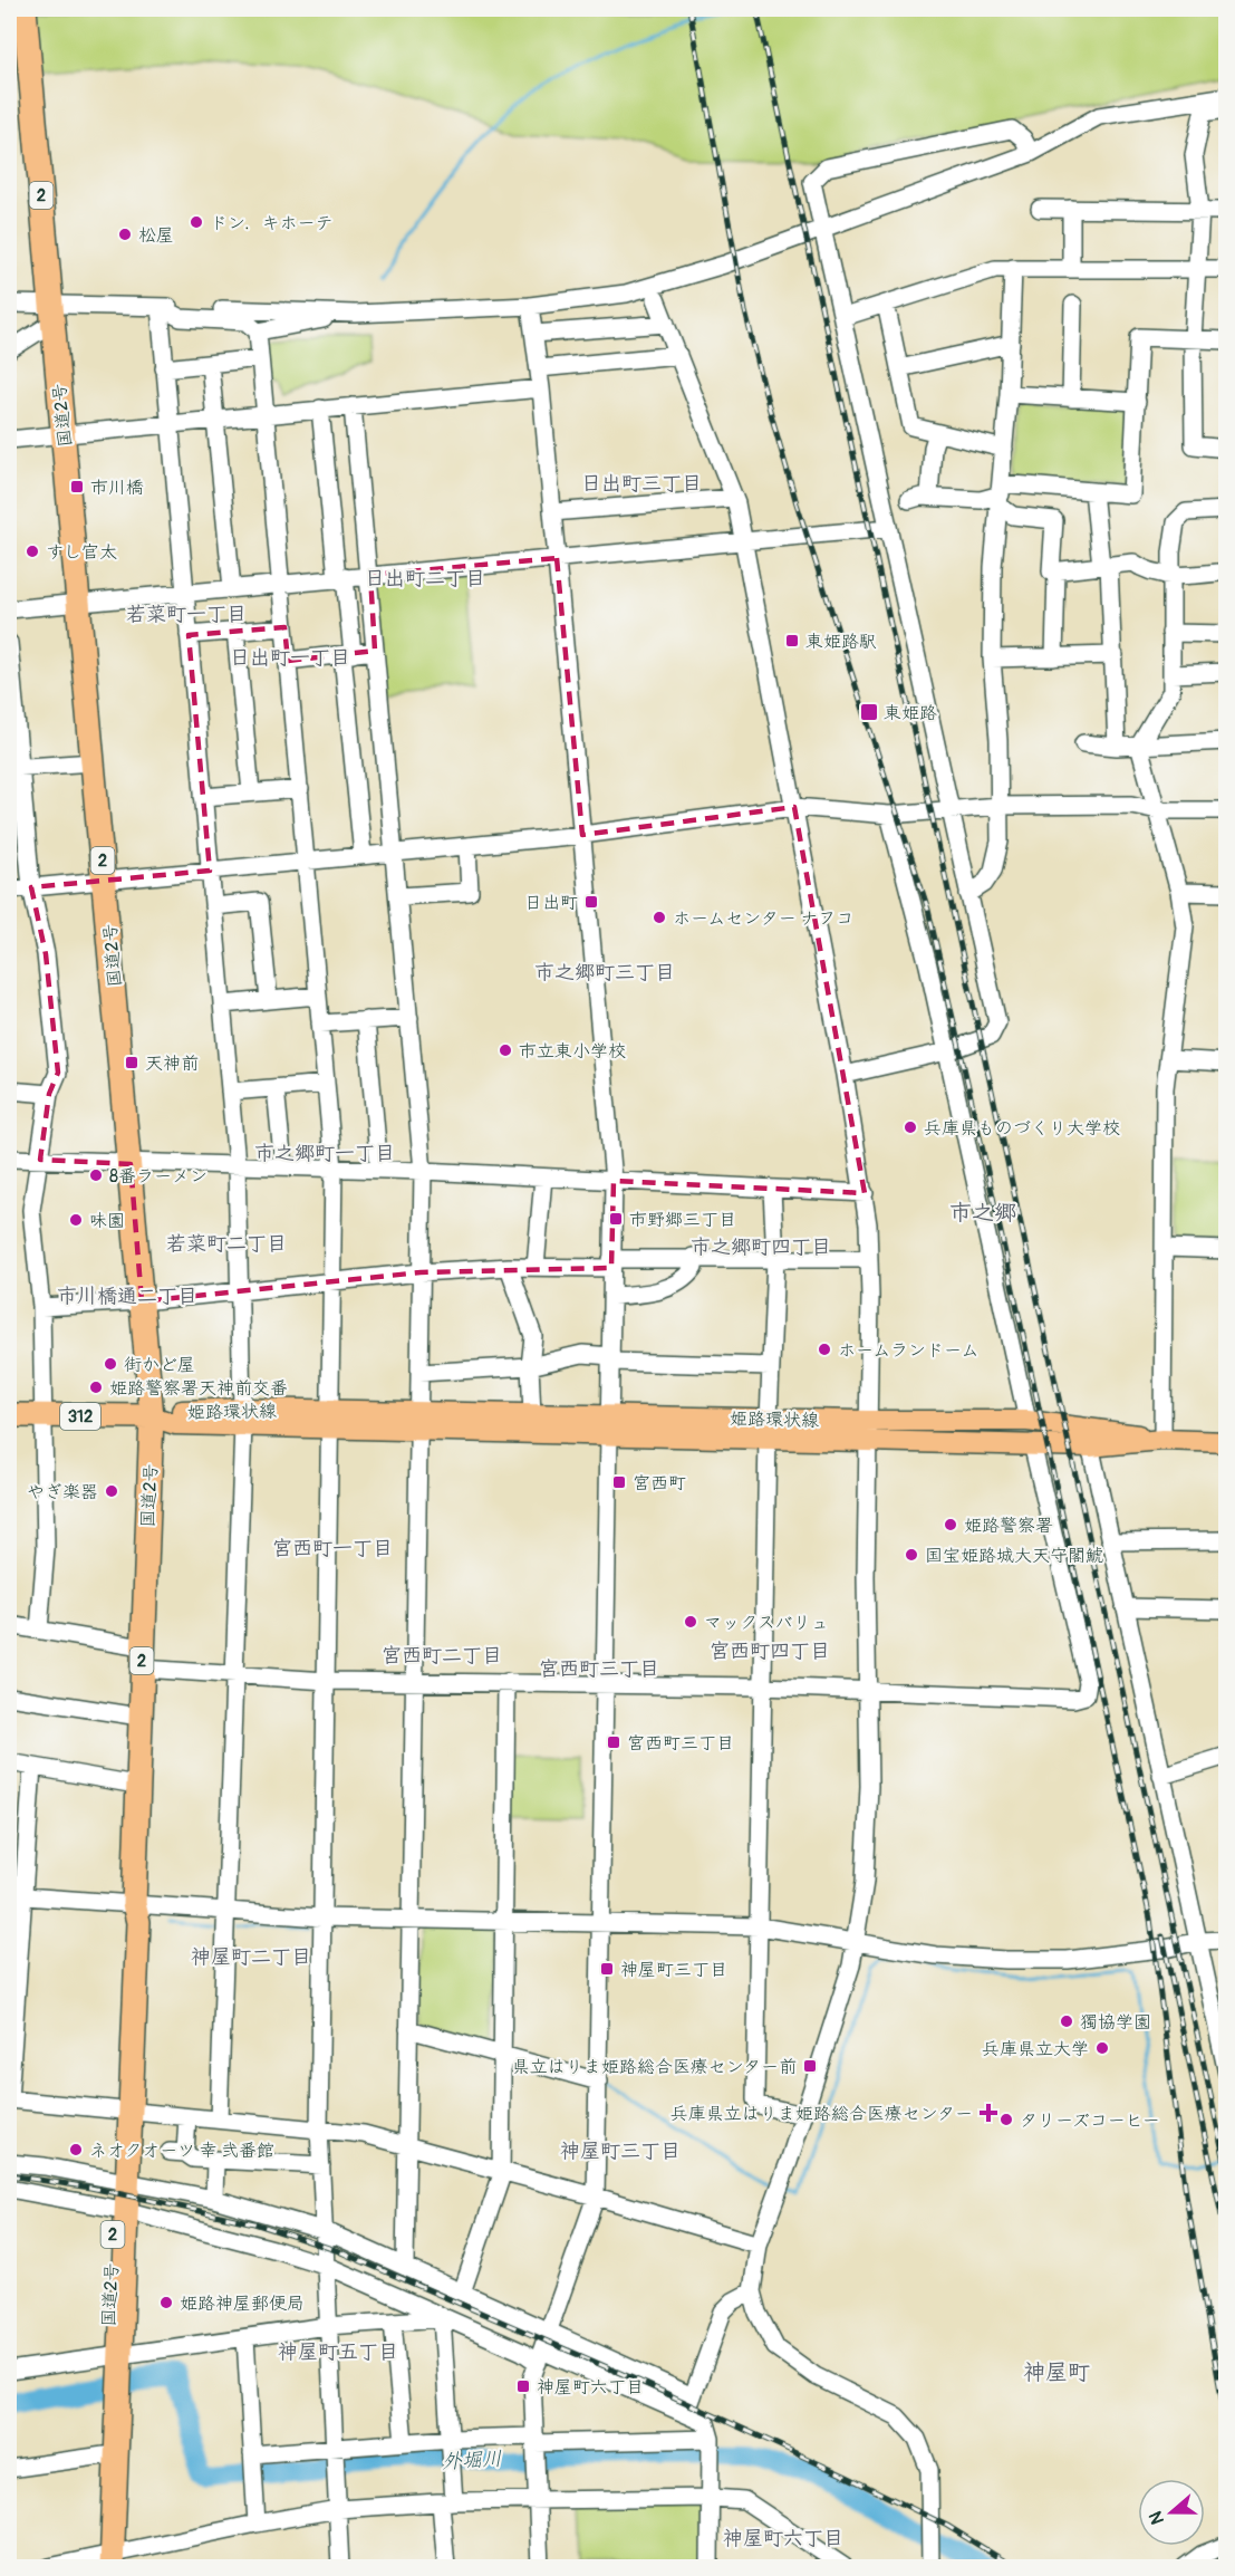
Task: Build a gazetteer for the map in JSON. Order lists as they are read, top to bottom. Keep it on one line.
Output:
{"streets":{"highway":["2","国道2号","312"],"main road":["姫路環状線"]},"crossings":[["国道2号","姫路環状線"],["国道2号","312"],["姫路環状線","312"]],"districts":["日出町三丁目","日出町二丁目","若菜町一丁目","日出町一丁目","市之郷町三丁目","市之郷町一丁目","市之郷","若菜町二丁目","市之郷町四丁目","市川橋通二丁目","宮西町一丁目","宮西町四丁目","宮西町二丁目","宮西町三丁目","神屋町二丁目","神屋町三丁目","神屋町五丁目","神屋町","神屋町六丁目"],"water":["外堀川"],"places":{"other":["ドン．キホーテ","松屋","すし官太","ホームセンター ナフコ","市立東小学校","兵庫県ものづくり大学校","8番ラーメン","味園","ホームランドーム","街かど屋","姫路警察署天神前交番","やぎ楽器","姫路警察署","国宝姫路城大天守閣鯱","マックスバリュ","獨協学園","兵庫県立大学","タリーズコーヒー","ネオクオーツ 幸 弐番館","姫路神屋郵便局"],"transit":["市川橋","東姫路駅","東姫路","日出町","天神前","市野郷三丁目","宮西町","宮西町三丁目","神屋町三丁目","県立はりま姫路総合医療センター前","神屋町六丁目"],"health":["兵庫県立はりま姫路総合医療センター"]},"north":"left"}
